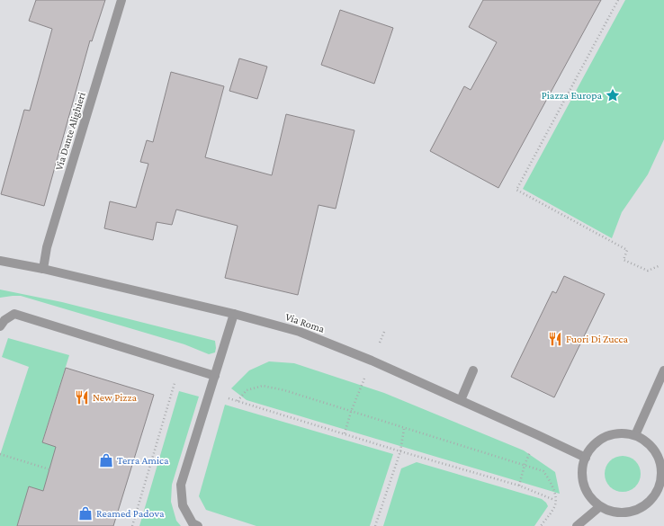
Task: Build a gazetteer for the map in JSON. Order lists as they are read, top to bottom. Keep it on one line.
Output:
{"streets":{"street":["Via Dante Alighieri","Via Roma"]},"crossings":[["Via Dante Alighieri","Via Roma"]],"places":{"place":["Piazza Europa"],"restaurant":["Fuori Di Zucca","New Pizza"],"shop":["Terra Amica","Reamed Padova"]}}
